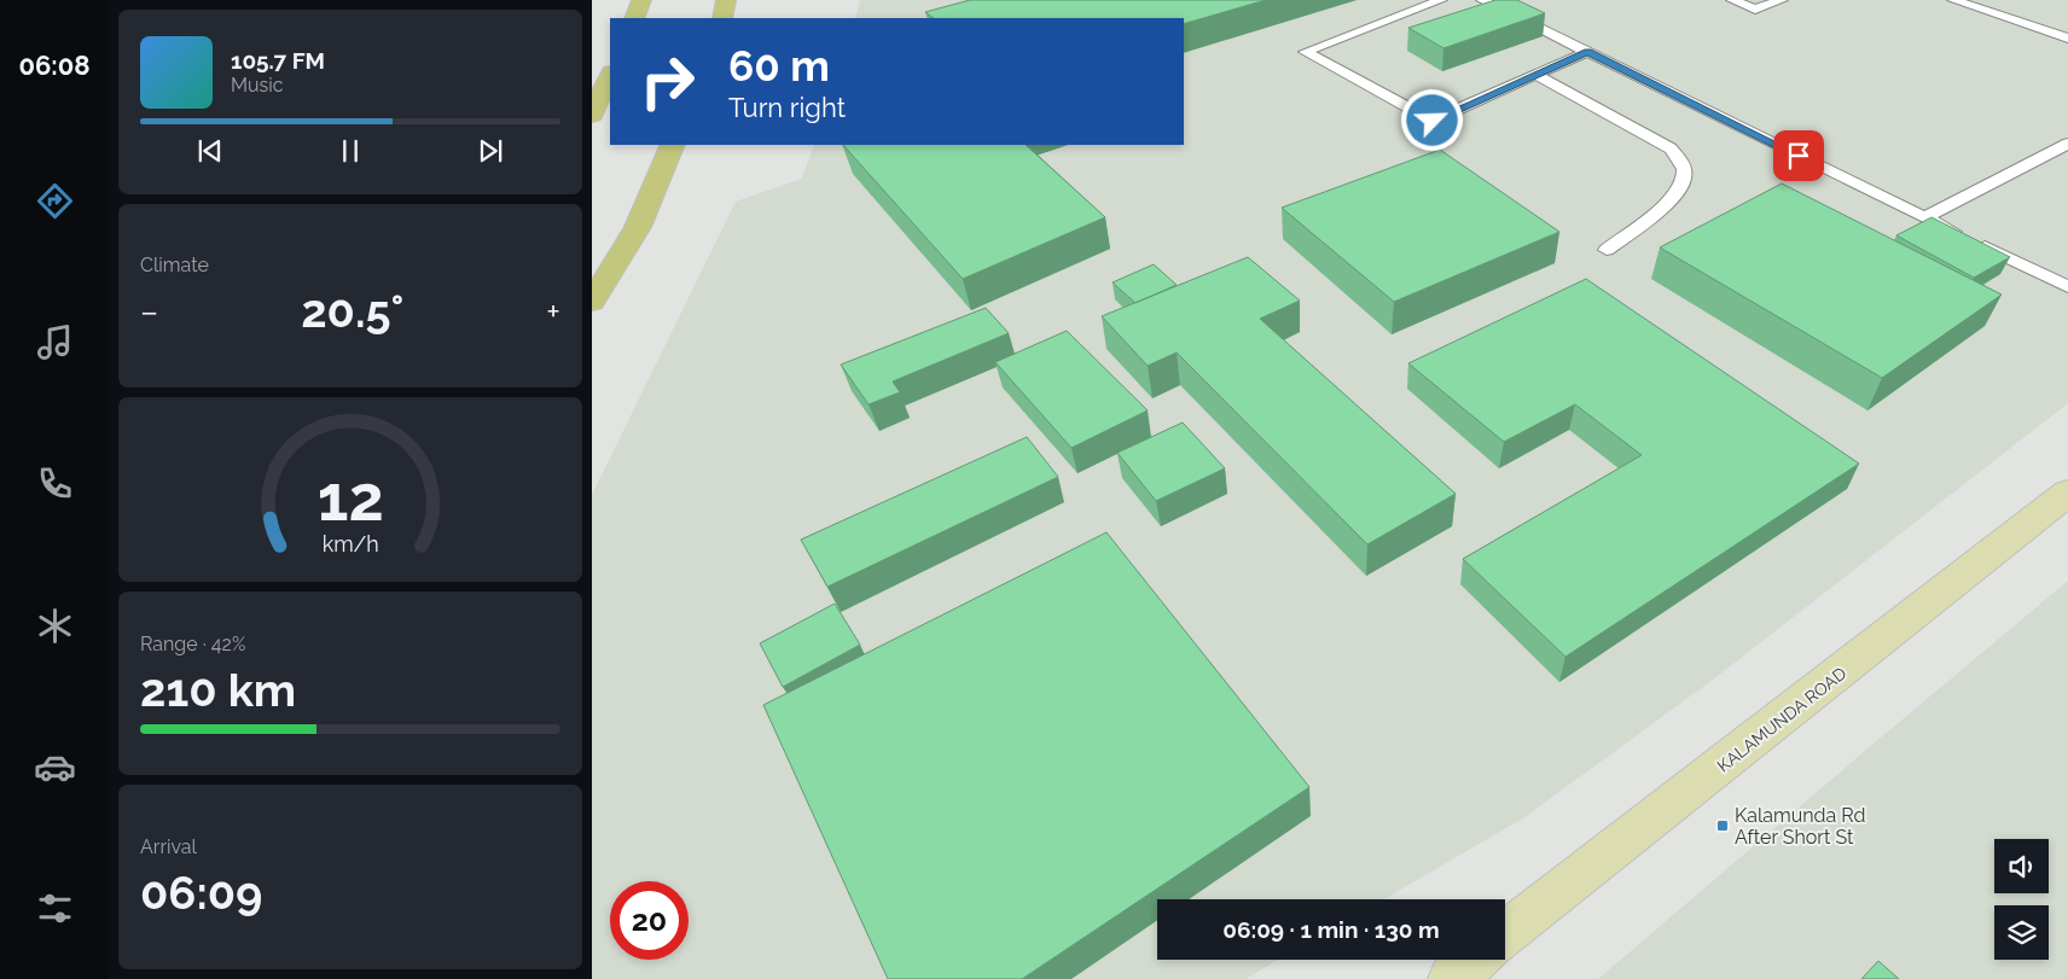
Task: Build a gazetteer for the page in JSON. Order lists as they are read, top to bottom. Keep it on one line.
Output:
{"streets":{"main road":["KALAMUNDA ROAD"]},"places":{"transit":["Kalamunda Rd After Short St"]},"page":{"tabs":"06:08","turn":["60 m","Turn right"],"song":["105.7 FM","Music"],"tile":["Climate",["Range · 42%","210 km"],["Arrival","06:09"]],"heat":["−","20.5°","+"],"limit":"20","trip":"06:09 · 1 min · 130 m","gauge":["12","km/h"]}}
